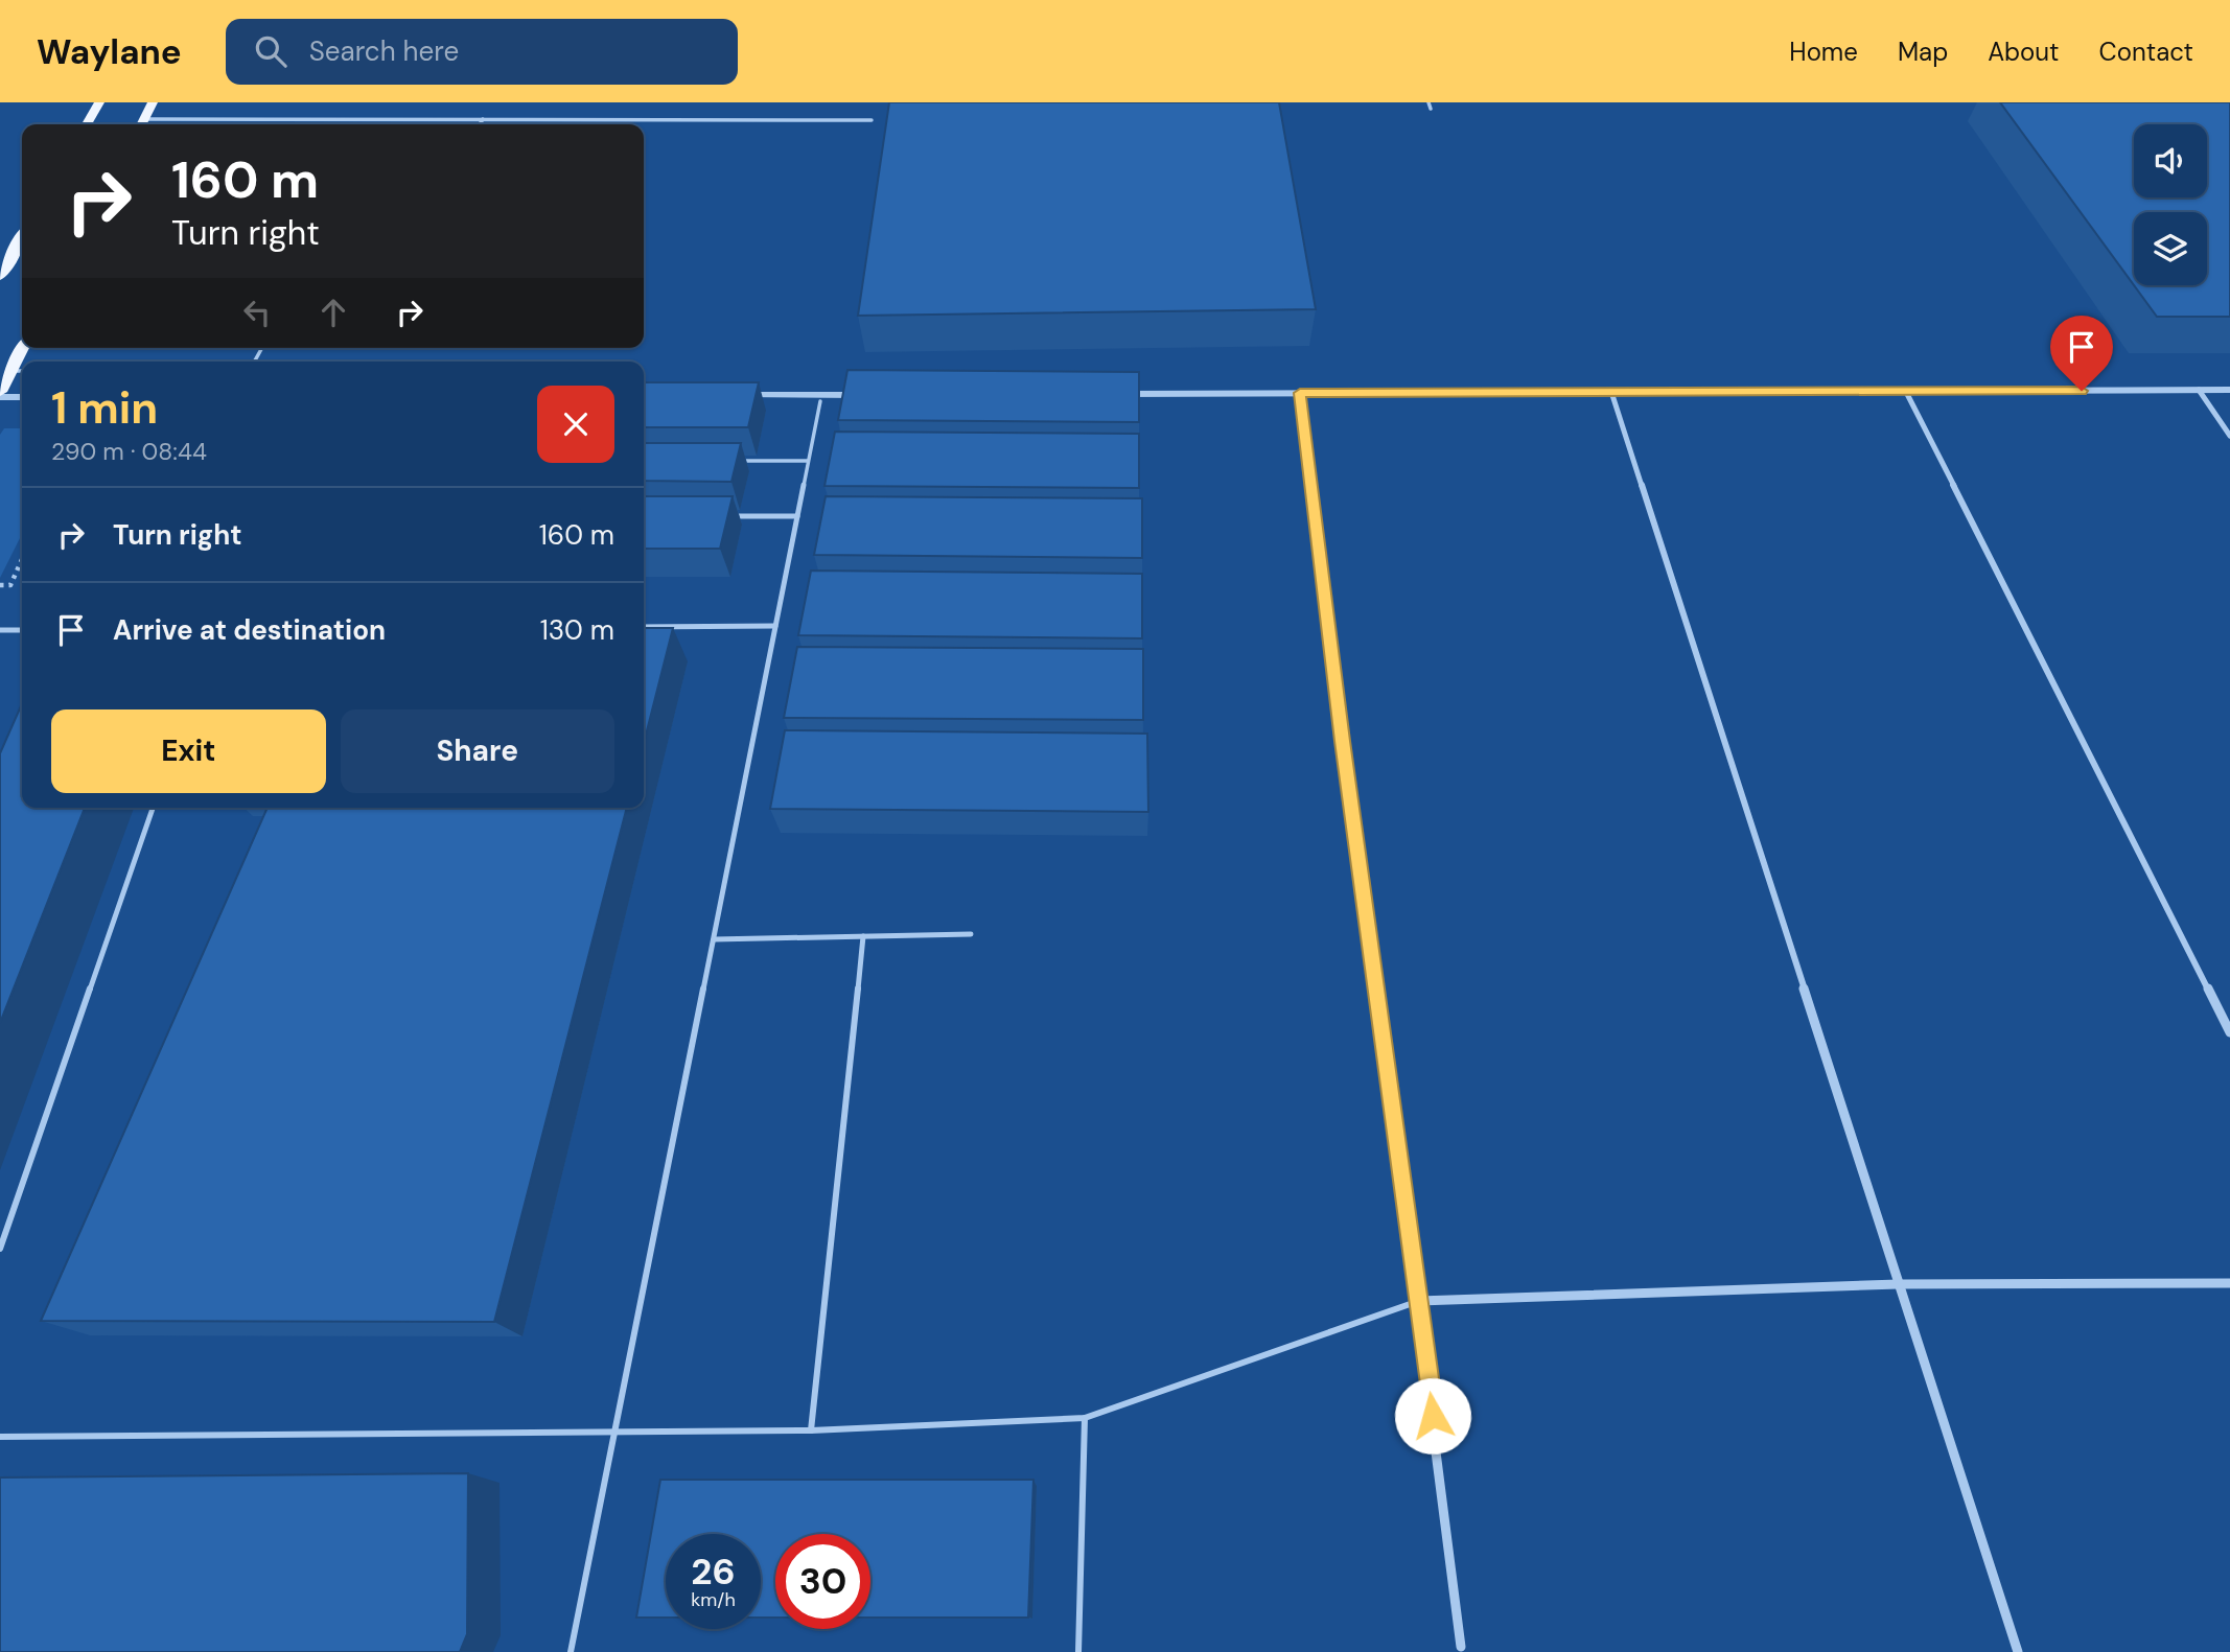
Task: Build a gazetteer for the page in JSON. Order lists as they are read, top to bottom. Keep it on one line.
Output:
{"page":{"header":"Waylane","search":"Search here","nav":["Home","Map","About","Contact"],"turn":["160 m","Turn right"],"heading":["1 min","290 m · 08:44"],"list":[{"name":"Turn right","value":"160 m"},{"name":"Arrive at destination","value":"130 m"}],"buttons":["Exit","Share"],"speed":"26 km/h","limit":"30"}}
